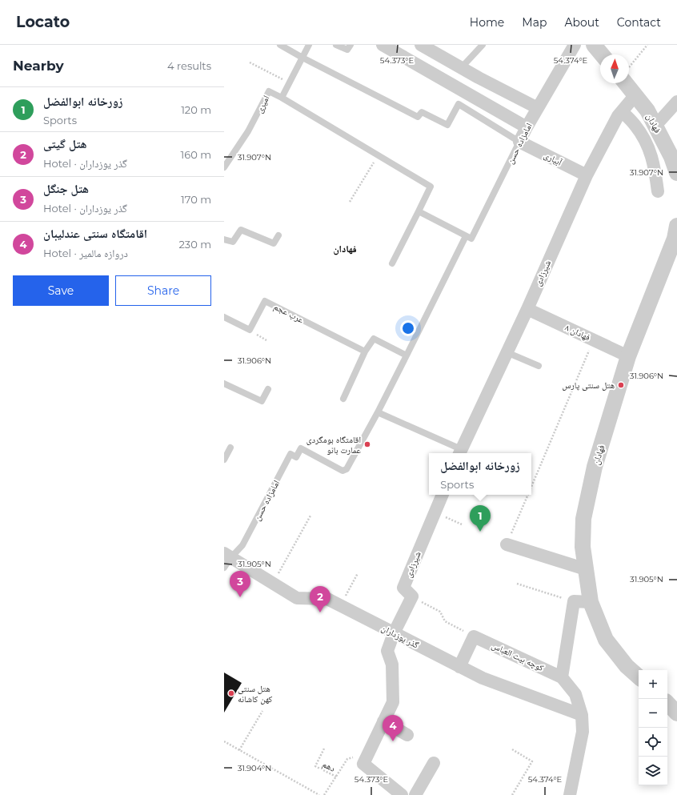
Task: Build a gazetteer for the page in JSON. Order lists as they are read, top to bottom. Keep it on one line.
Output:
{"streets":{"street":["فهادان","امامزاده حسن","آبیاری","شیرزادی","فهادان ۸","گذر يوزداران","کوچه بيت العباس"],"lane":["امیری","عرب عجم"],"path":["دهم"]},"crossings":[["فهادان","شیرزادی"],["فهادان","فهادان ۸"],["امامزاده حسن","آبیاری"],["امامزاده حسن","گذر يوزداران"],["آبیاری","شیرزادی"],["شیرزادی","فهادان ۸"]],"districts":["فهادان"],"places":["هتل سنتی پارس","اقامتگاه بومگردی عمارت بانو","هتل سنتی کهن کاشانه"],"north":"top","page":{"header":"Locato","nav":["Home","Map","About","Contact"],"heading":["Nearby","4 results"],"list":[{"mark":"1","name":"زورخانه ابوالفضل","note":"Sports","value":"120 m"},{"mark":"2","name":"هتل گیتی","note":"Hotel · گذر يوزداران","value":"160 m"},{"mark":"3","name":"هتل جنگل","note":"Hotel · گذر يوزداران","value":"170 m"},{"mark":"4","name":"اقامتگاه سنتی عندلیبان","note":"Hotel · دروازه مالمیر","value":"230 m"}],"buttons":["Save","Share"],"popup":["زورخانه ابوالفضل","Sports"],"pins":["1","3","2","4"],"map_buttons":["+","−"]},"coordinates":["54.373°E","54.374°E","31.907°N","31.906°N","31.905°N","31.904°N"]}
